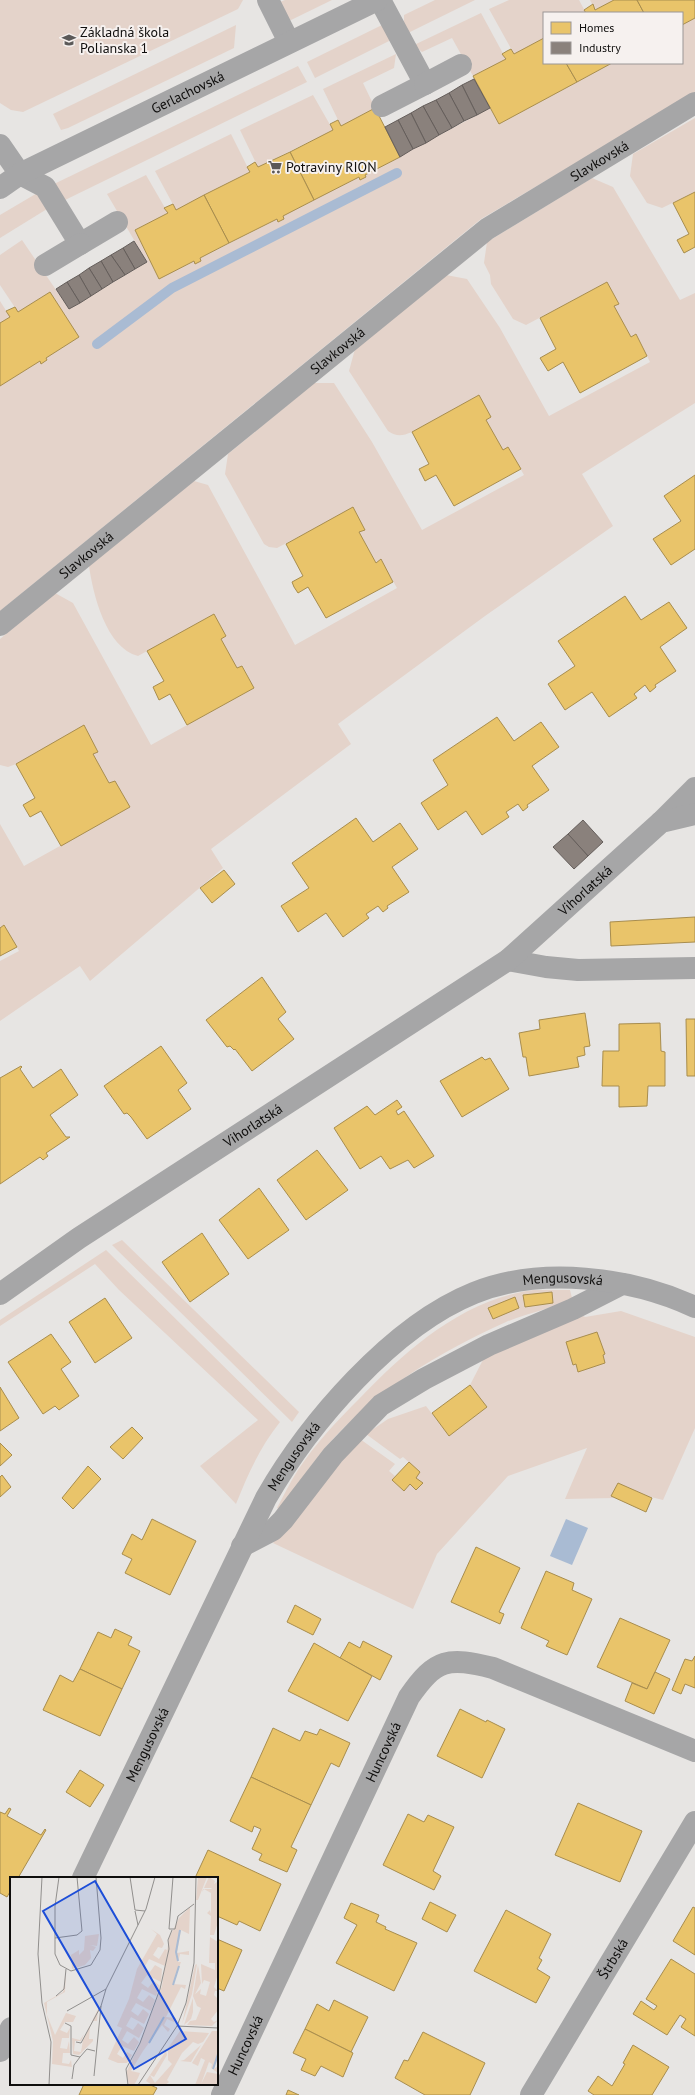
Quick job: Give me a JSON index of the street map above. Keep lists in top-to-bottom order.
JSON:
{
  "streets": {
    "street": [
      "Gerlachovská",
      "Slavkovská",
      "Vihorlatská",
      "Mengusovská",
      "Huncovská",
      "Štrbská"
    ]
  },
  "places": {
    "school or university": ["Základná škola Polianska 1"],
    "supermarket": ["Potraviny RION"]
  },
  "legend": ["Homes", "Industry"]
}
